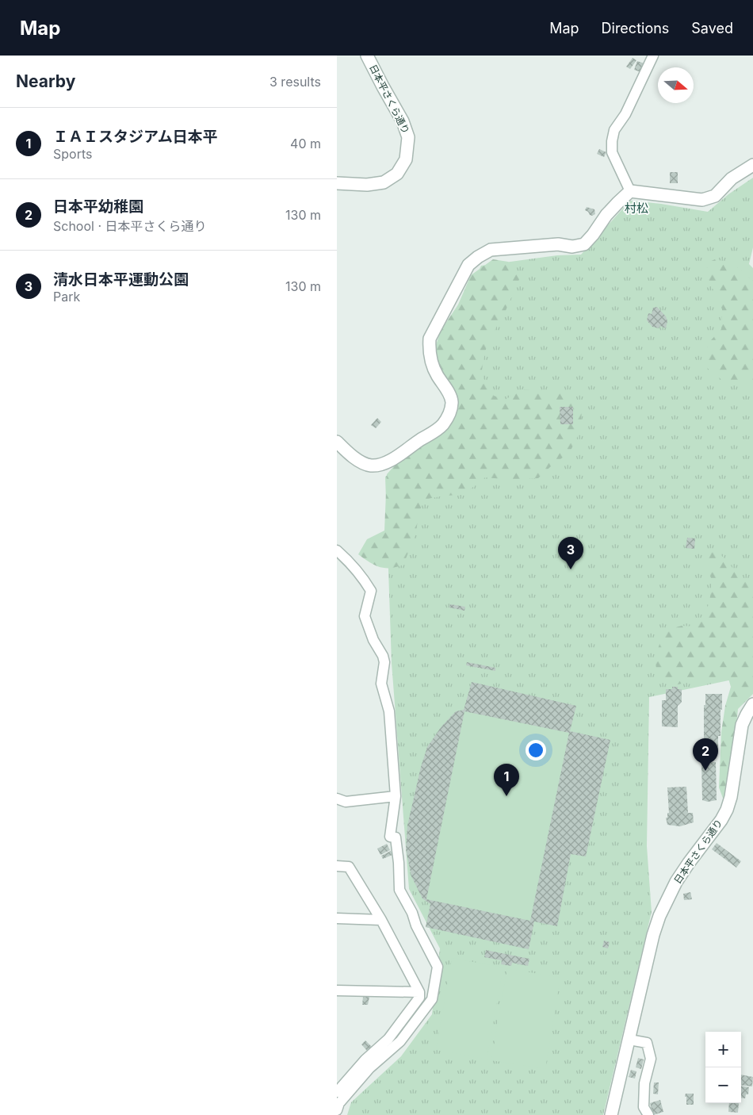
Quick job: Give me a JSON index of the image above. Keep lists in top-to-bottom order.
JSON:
{
  "streets": {
    "street": ["日本平さくら通り"]
  },
  "districts": ["村松"],
  "north": "right",
  "page": {
    "header": "Map",
    "nav": ["Map", "Directions", "Saved"],
    "heading": ["Nearby", "3 results"],
    "list": [
      {
        "mark": "1",
        "name": "ＩＡＩスタジアム日本平",
        "note": "Sports",
        "value": "40 m"
      },
      {
        "mark": "2",
        "name": "日本平幼稚園",
        "note": "School · 日本平さくら通り",
        "value": "130 m"
      },
      {
        "mark": "3",
        "name": "清水日本平運動公園",
        "note": "Park",
        "value": "130 m"
      }
    ],
    "pins": ["3", "2", "1"],
    "map_buttons": ["+", "−"]
  }
}
